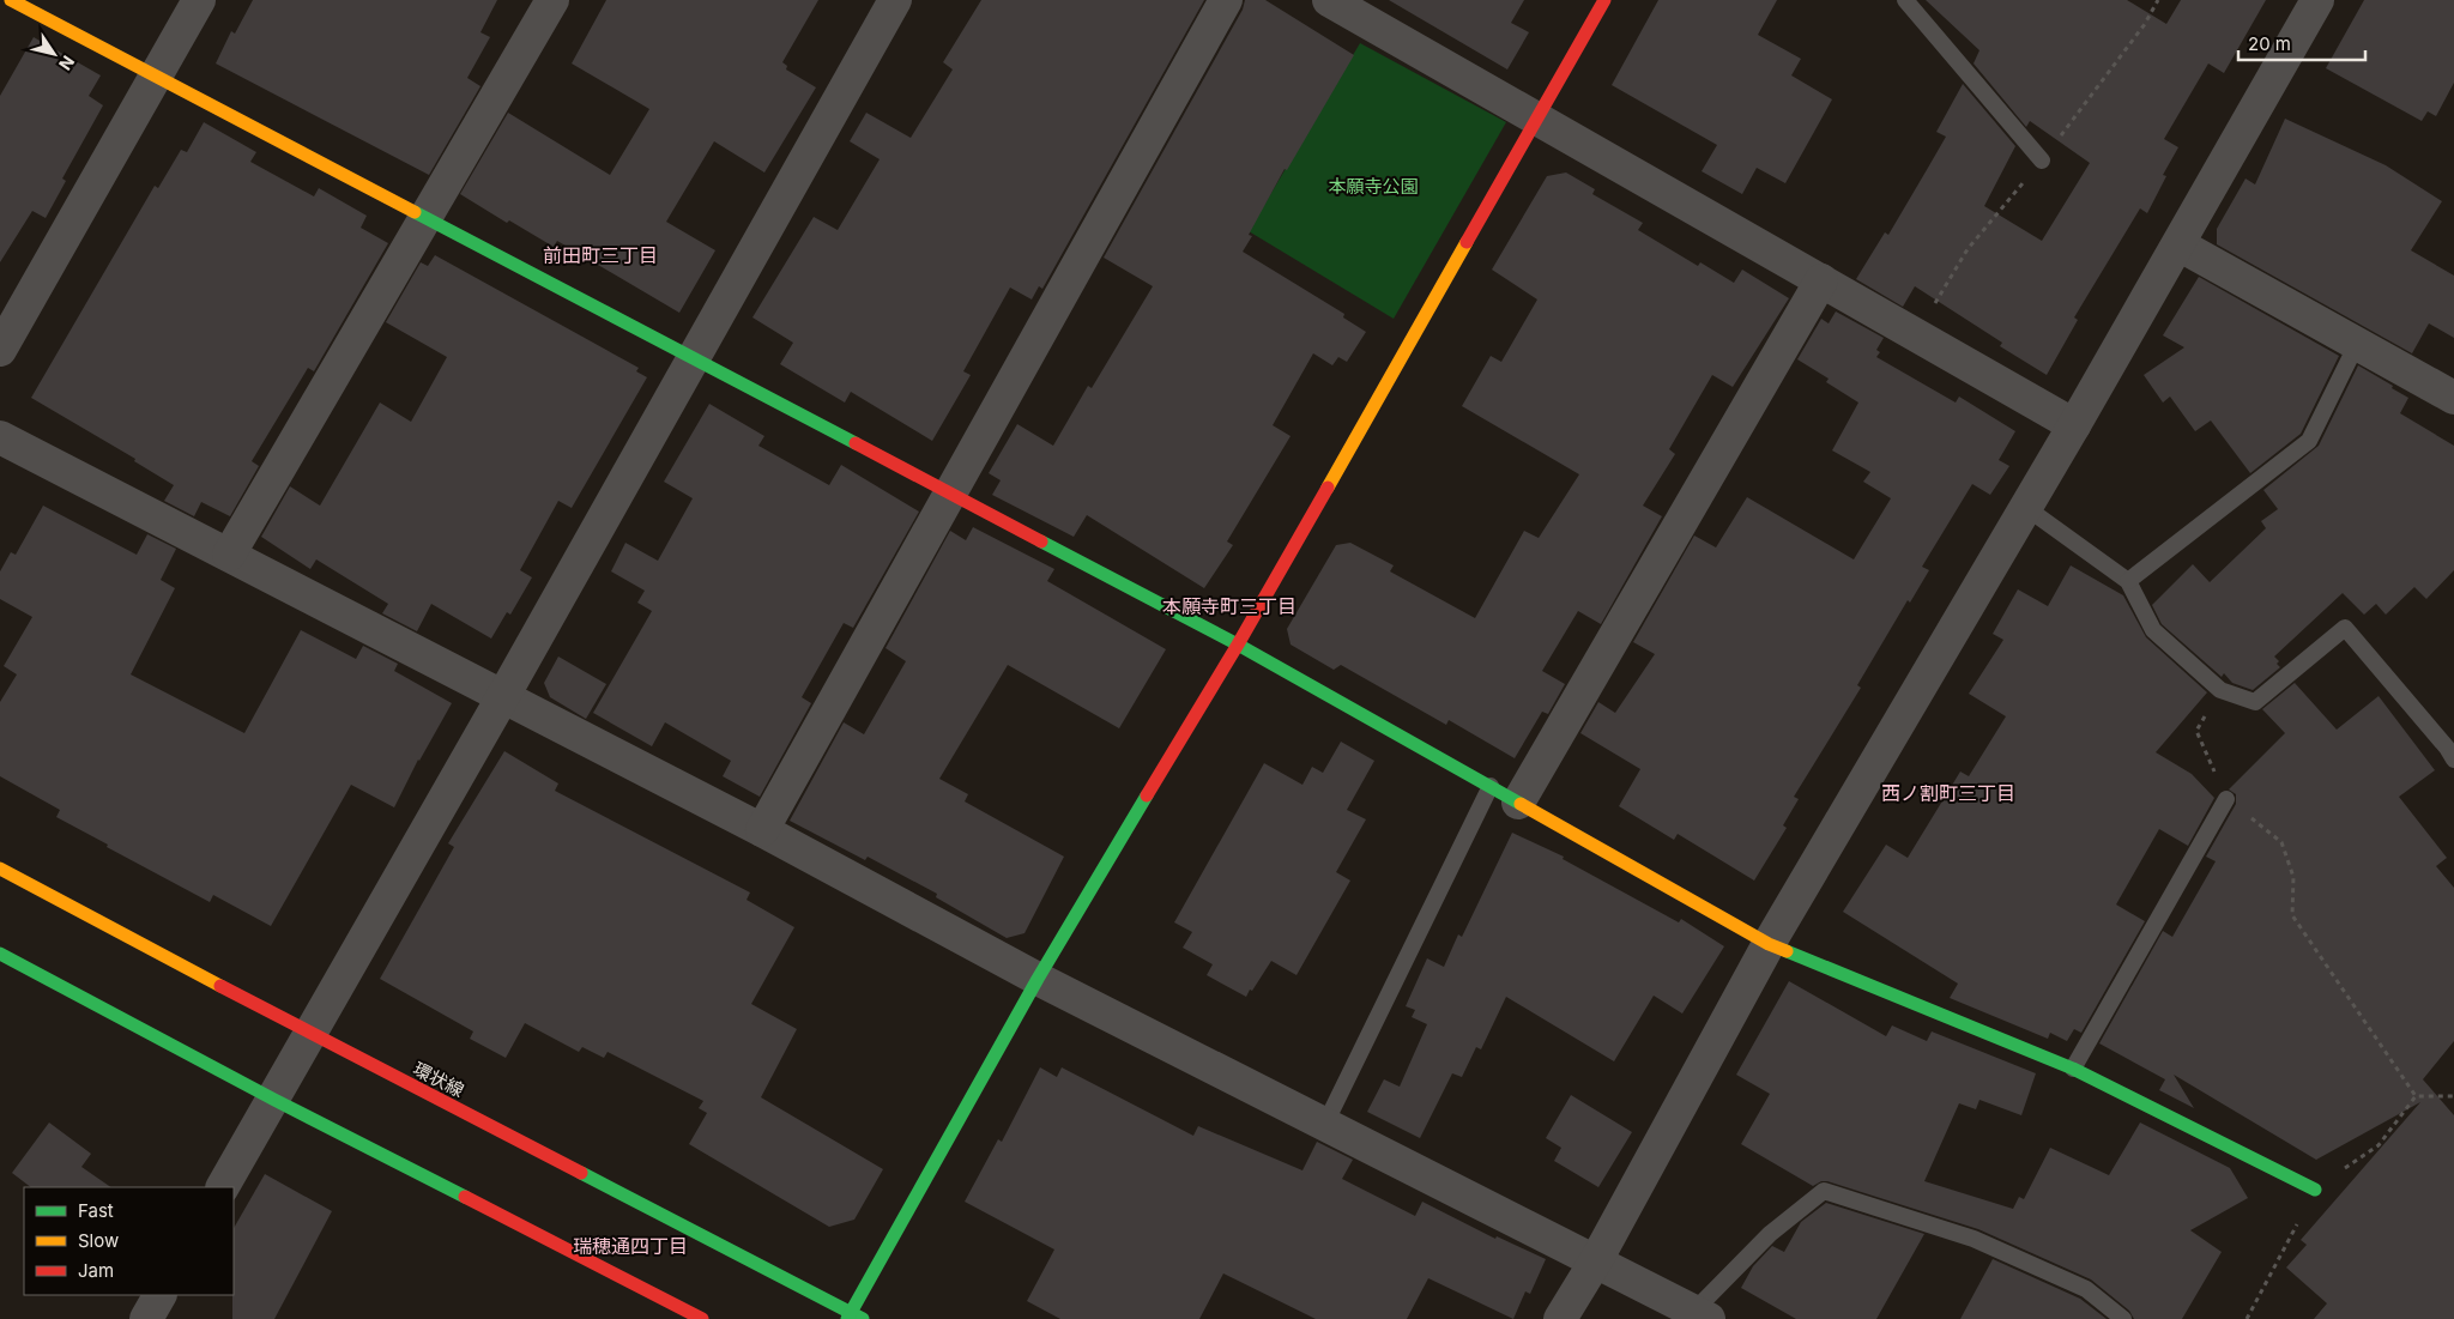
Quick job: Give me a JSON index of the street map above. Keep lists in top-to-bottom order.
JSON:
{
  "streets": {
    "street": ["環状線"]
  },
  "districts": [
    "前田町三丁目",
    "本願寺町三丁目",
    "西ノ割町三丁目",
    "瑞穂通四丁目"
  ],
  "parks": ["本願寺公園"],
  "legend": ["Fast", "Slow", "Jam"],
  "scale_bar": "20 m",
  "north": "bottom right"
}
